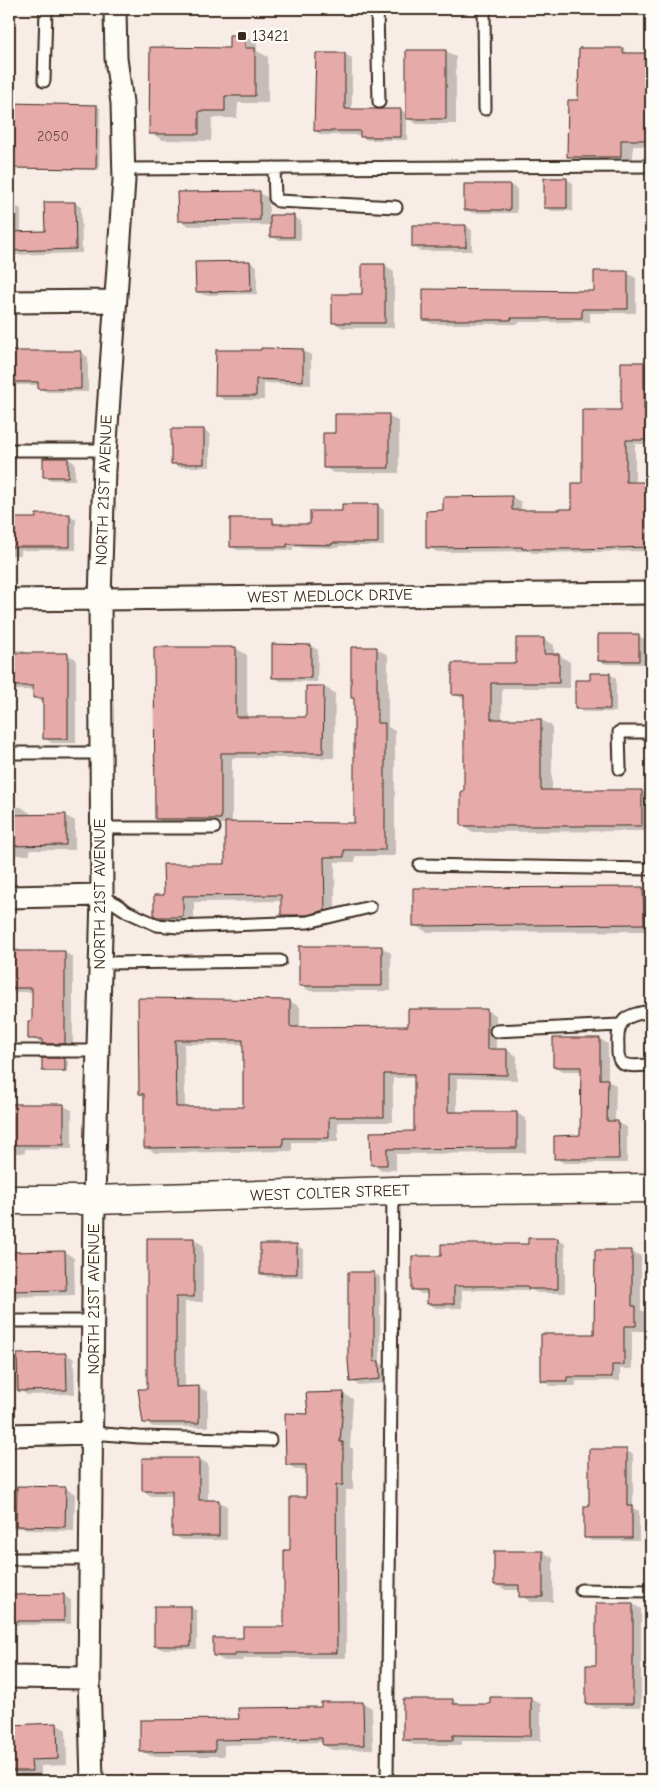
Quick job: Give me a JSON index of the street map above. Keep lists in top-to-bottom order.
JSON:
{
  "streets": {
    "street": ["NORTH 21ST AVENUE", "WEST MEDLOCK DRIVE", "WEST COLTER STREET"]
  },
  "crossings": [
    ["NORTH 21ST AVENUE", "WEST MEDLOCK DRIVE"],
    ["NORTH 21ST AVENUE", "WEST COLTER STREET"]
  ],
  "places": {
    "transit": ["13421"]
  },
  "house_numbers": ["2050"]
}
